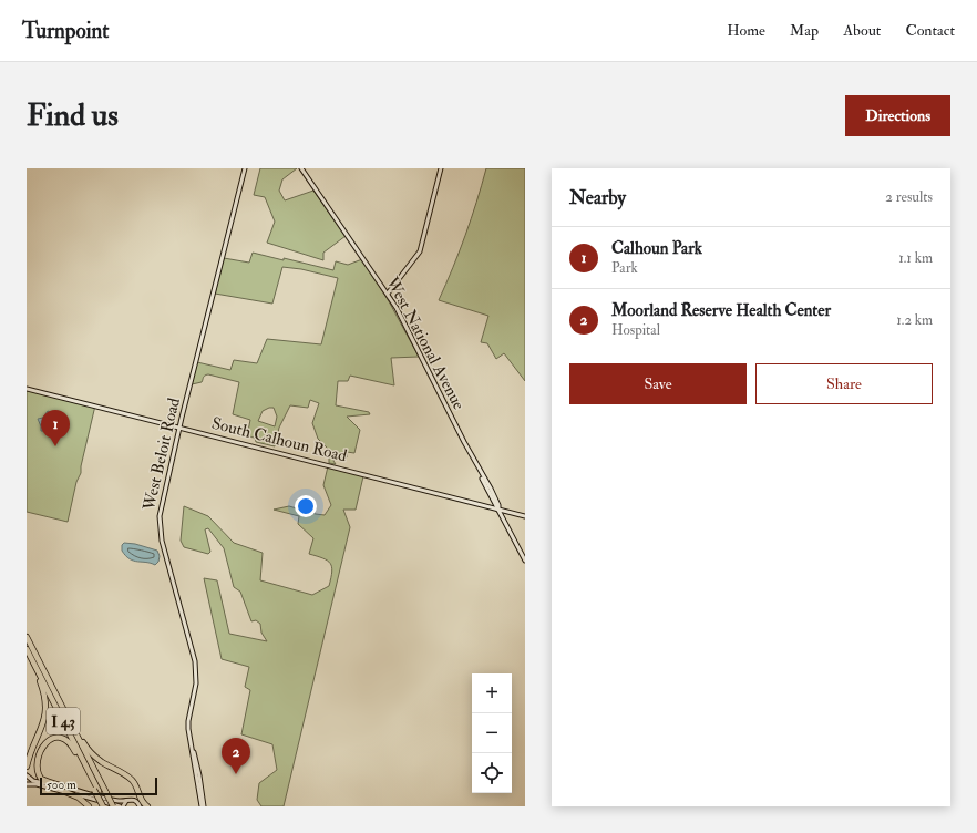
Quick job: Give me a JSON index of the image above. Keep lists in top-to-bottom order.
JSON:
{
  "streets": {
    "highway": ["I 43"],
    "main road": ["West National Avenue", "South Calhoun Road", "West Beloit Road"]
  },
  "crossings": [
    ["West National Avenue", "South Calhoun Road"],
    ["South Calhoun Road", "West Beloit Road"]
  ],
  "scale_bar": "500 m",
  "page": {
    "header": "Turnpoint",
    "nav": [
      "Home",
      "Map",
      "About",
      "Contact"
    ],
    "buttons": [
      "Directions",
      ["Save", "Share"]
    ],
    "title": "Find us",
    "heading": ["Nearby", "2 results"],
    "list": [
      {
        "mark": "1",
        "name": "Calhoun Park",
        "note": "Park",
        "value": "1.1 km"
      },
      {
        "mark": "2",
        "name": "Moorland Reserve Health Center",
        "note": "Hospital",
        "value": "1.2 km"
      }
    ],
    "pins": ["1", "2"],
    "map_buttons": ["+", "−"],
    "scale": "500 m"
  }
}
